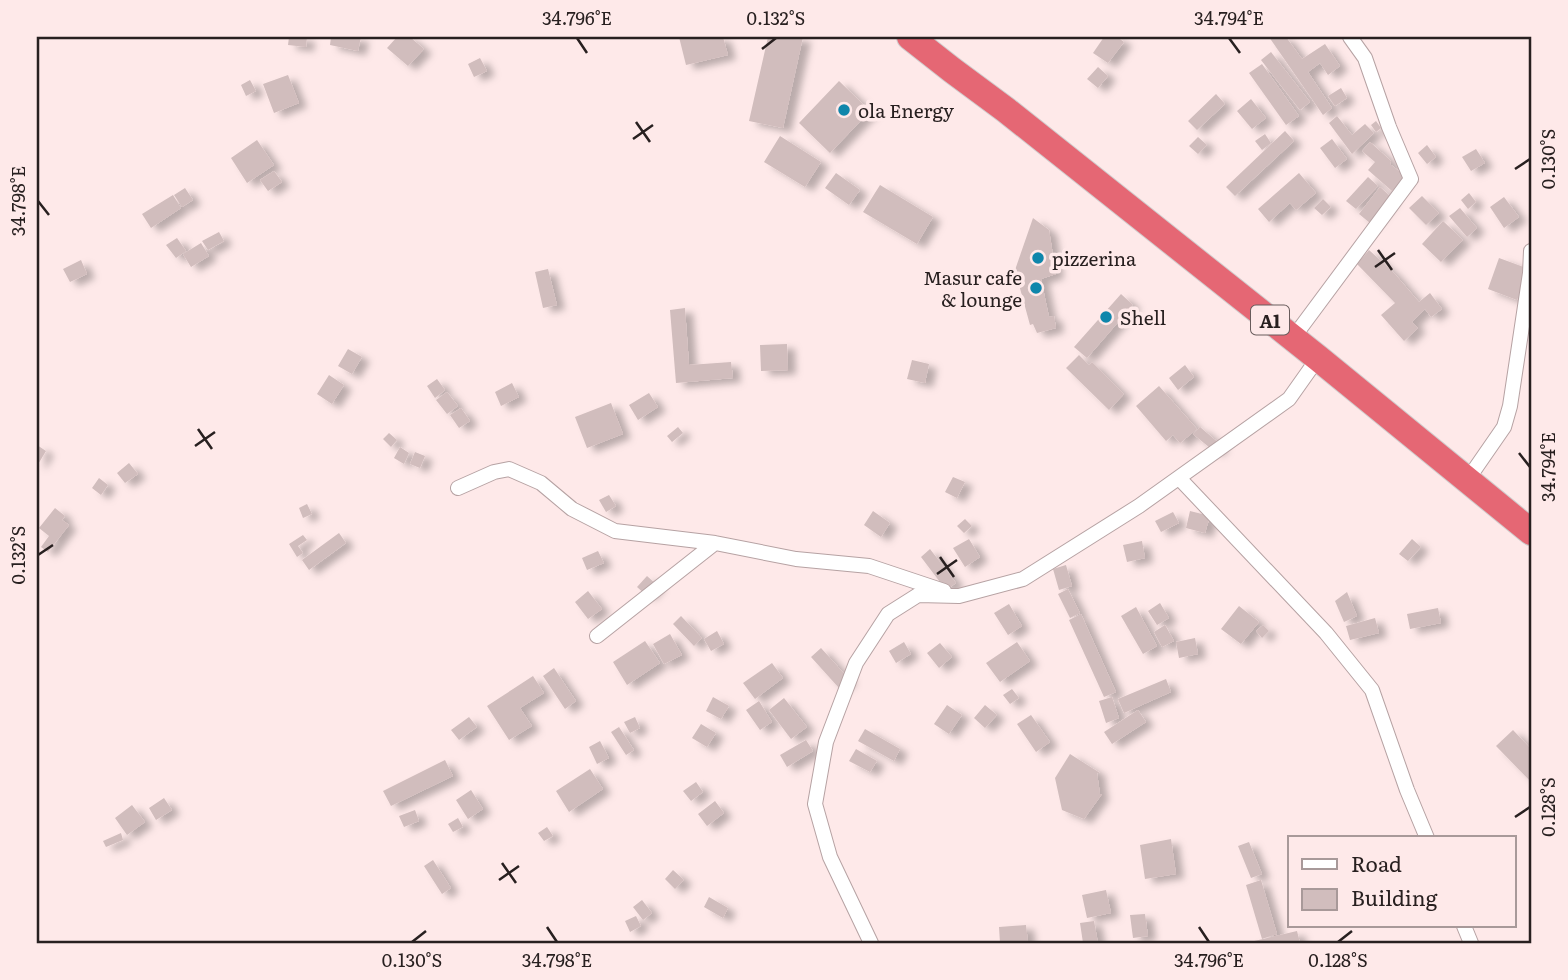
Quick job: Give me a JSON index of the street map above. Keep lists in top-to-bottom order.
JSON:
{
  "streets": {
    "highway": ["A1"]
  },
  "places": [
    "ola Energy",
    "pizzerina",
    "Masur cafe & lounge",
    "Shell"
  ],
  "legend": ["Road", "Building"],
  "coordinates": [
    "34.796°E",
    "0.132°S",
    "34.794°E",
    "0.130°S",
    "34.798°E",
    "0.128°S"
  ]
}
